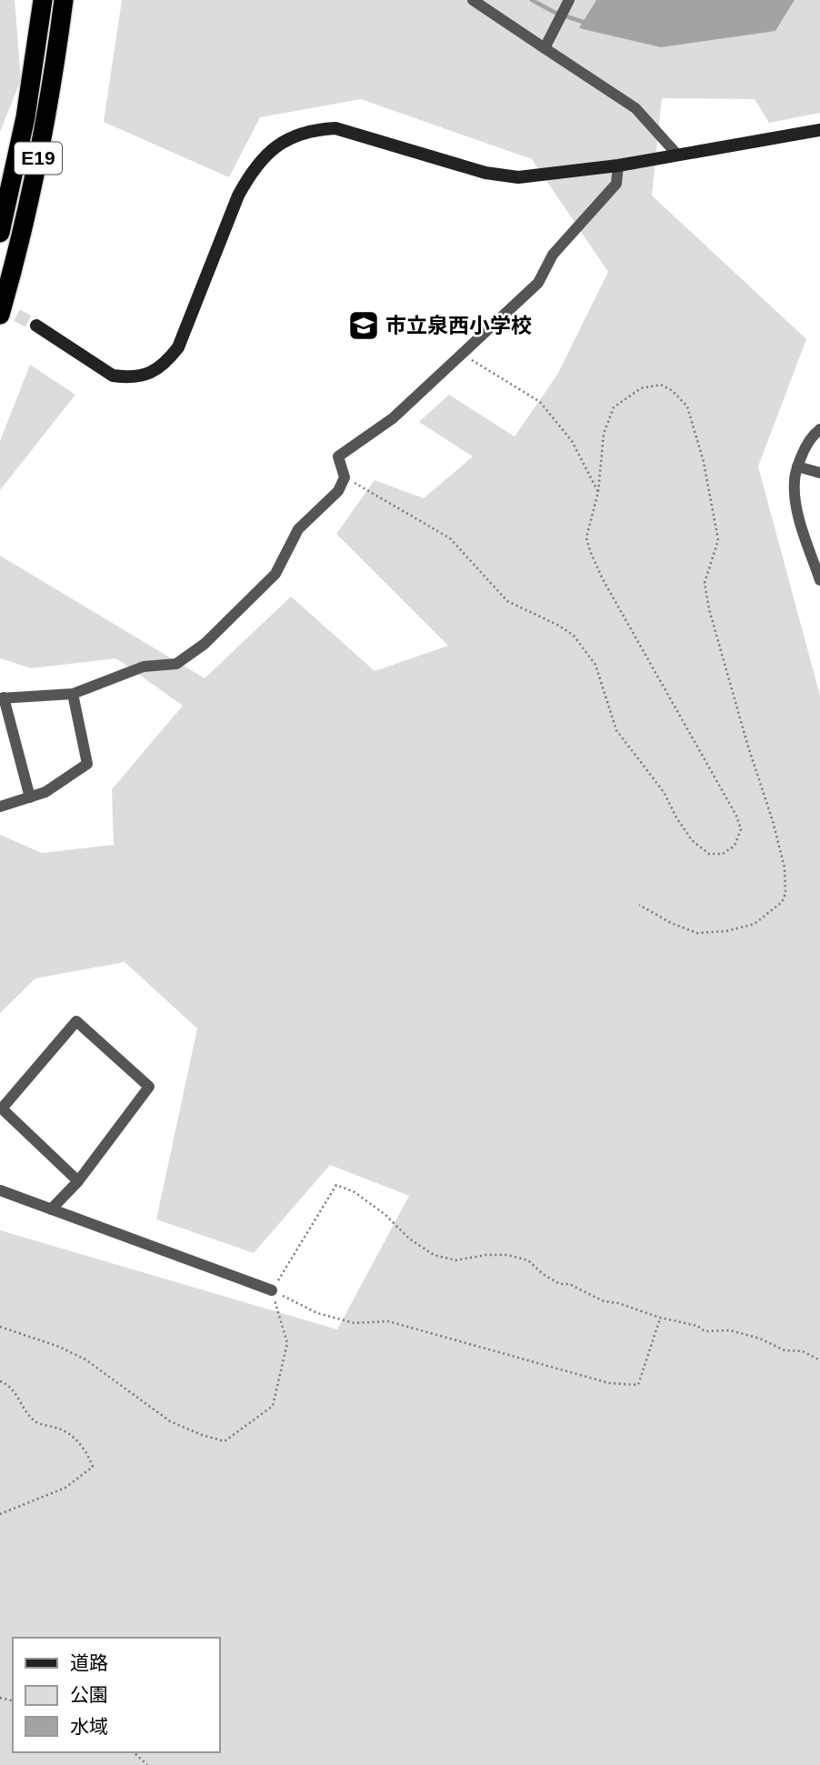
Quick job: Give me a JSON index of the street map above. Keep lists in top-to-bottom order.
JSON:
{
  "streets": {
    "highway": ["E19"]
  },
  "places": {
    "school or university": ["市立泉西小学校"]
  },
  "legend": ["道路", "公園", "水域"]
}
